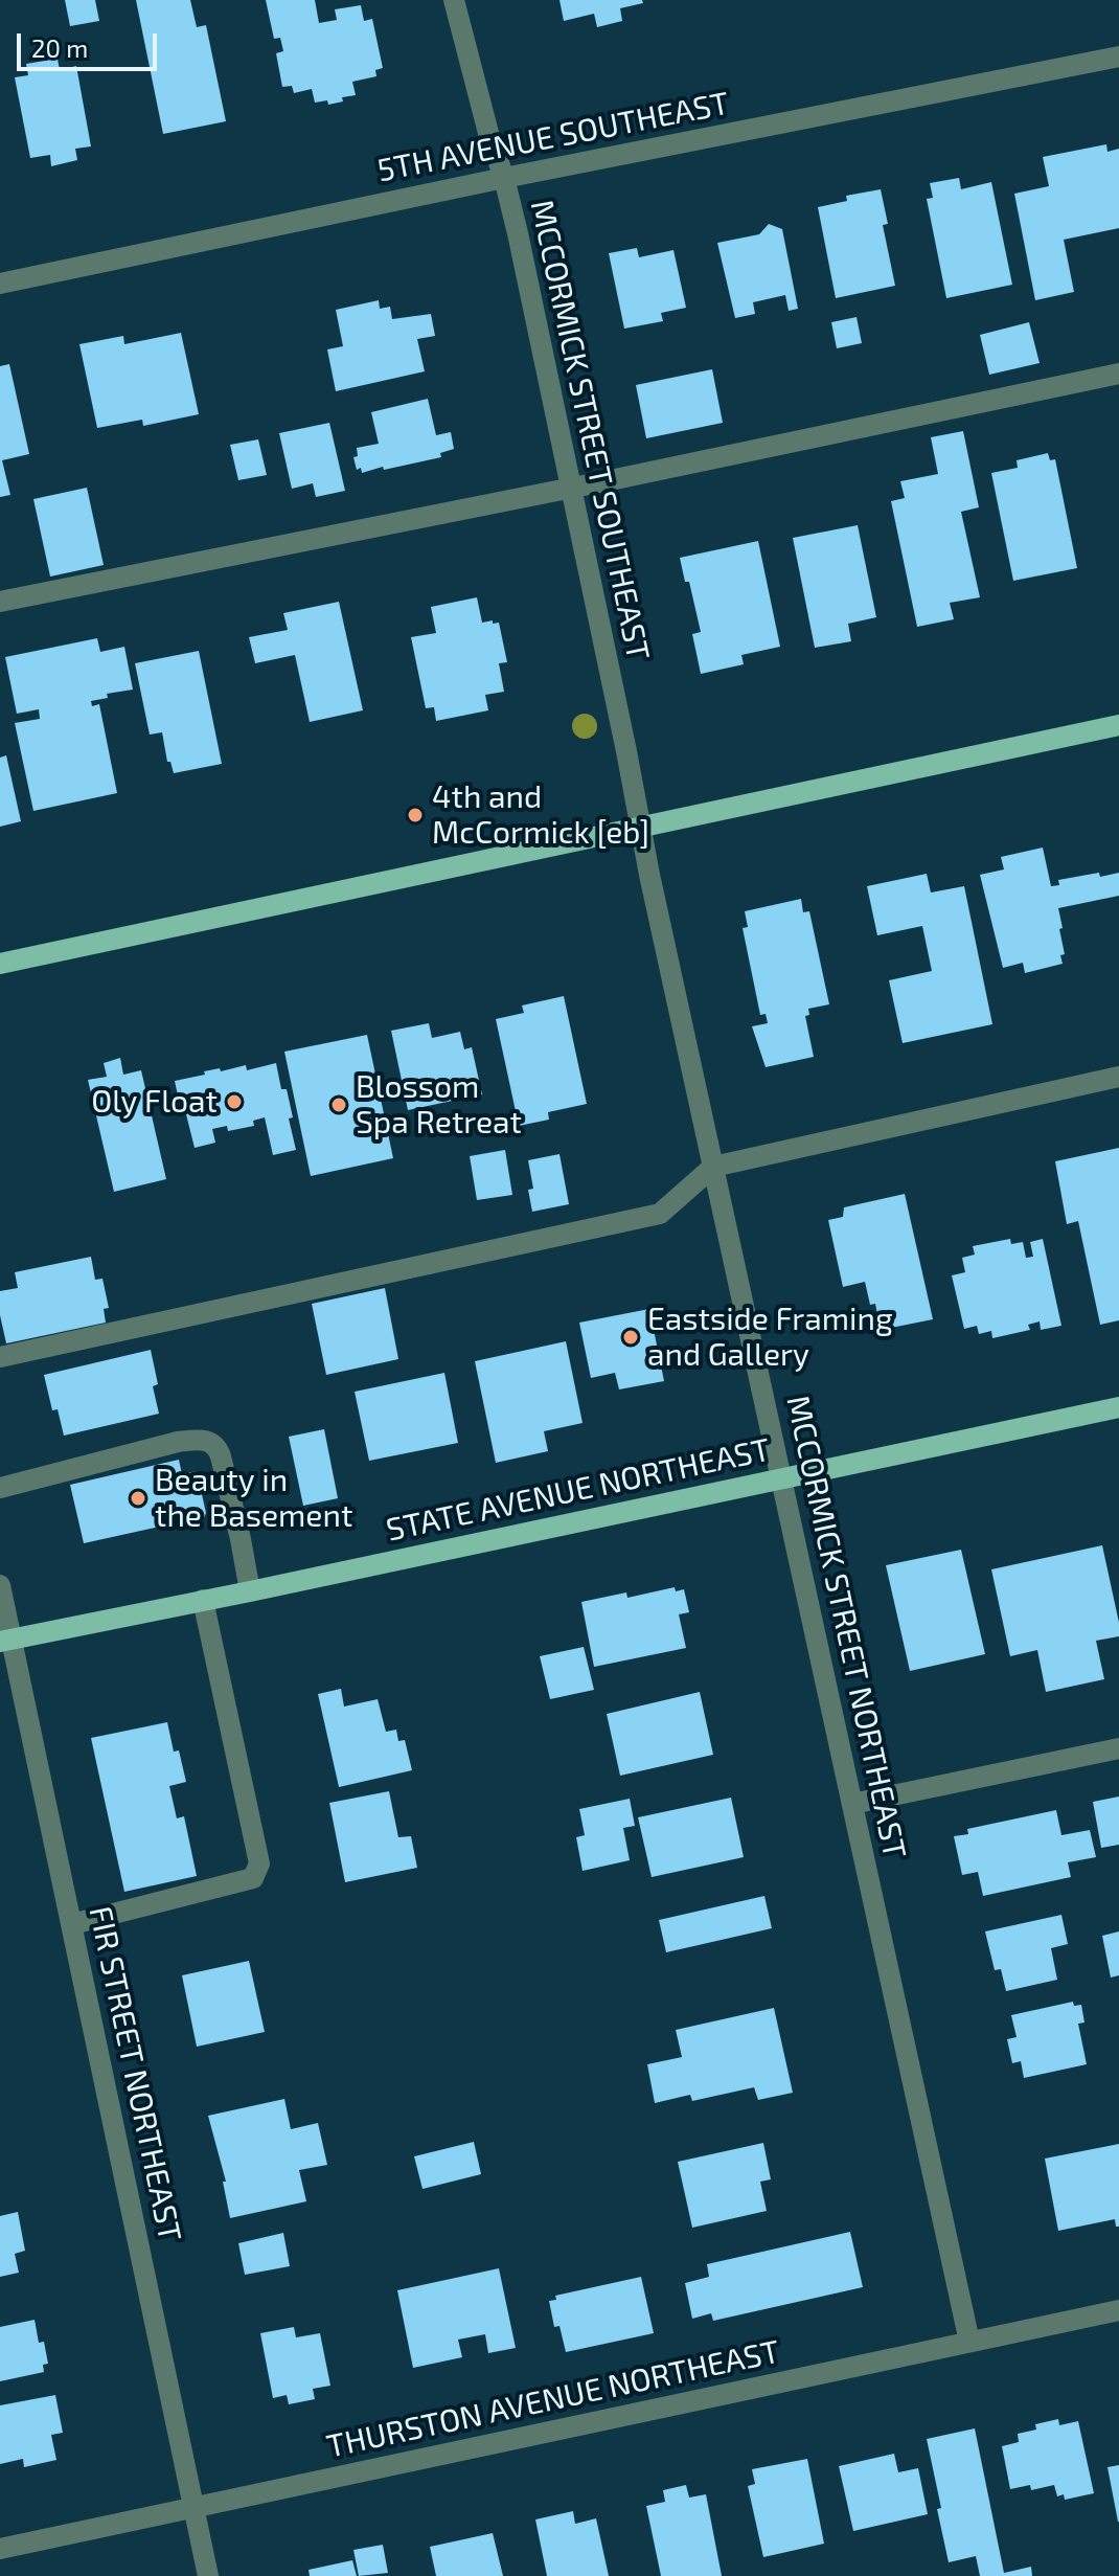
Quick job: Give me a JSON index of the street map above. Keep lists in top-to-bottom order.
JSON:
{
  "streets": {
    "main road": ["STATE AVENUE NORTHEAST"],
    "street": [
      "5TH AVENUE SOUTHEAST",
      "MCCORMICK STREET SOUTHEAST",
      "MCCORMICK STREET NORTHEAST",
      "FIR STREET NORTHEAST",
      "THURSTON AVENUE NORTHEAST"
    ]
  },
  "crossings": [
    ["5TH AVENUE SOUTHEAST", "MCCORMICK STREET SOUTHEAST"],
    ["MCCORMICK STREET SOUTHEAST", "MCCORMICK STREET NORTHEAST"],
    ["STATE AVENUE NORTHEAST", "MCCORMICK STREET NORTHEAST"],
    ["STATE AVENUE NORTHEAST", "FIR STREET NORTHEAST"],
    ["MCCORMICK STREET NORTHEAST", "THURSTON AVENUE NORTHEAST"],
    ["FIR STREET NORTHEAST", "THURSTON AVENUE NORTHEAST"]
  ],
  "places": [
    "4th and McCormick [eb]",
    "Oly Float",
    "Blossom Spa Retreat",
    "Eastside Framing and Gallery",
    "Beauty in the Basement"
  ],
  "scale_bar": "20 m"
}
